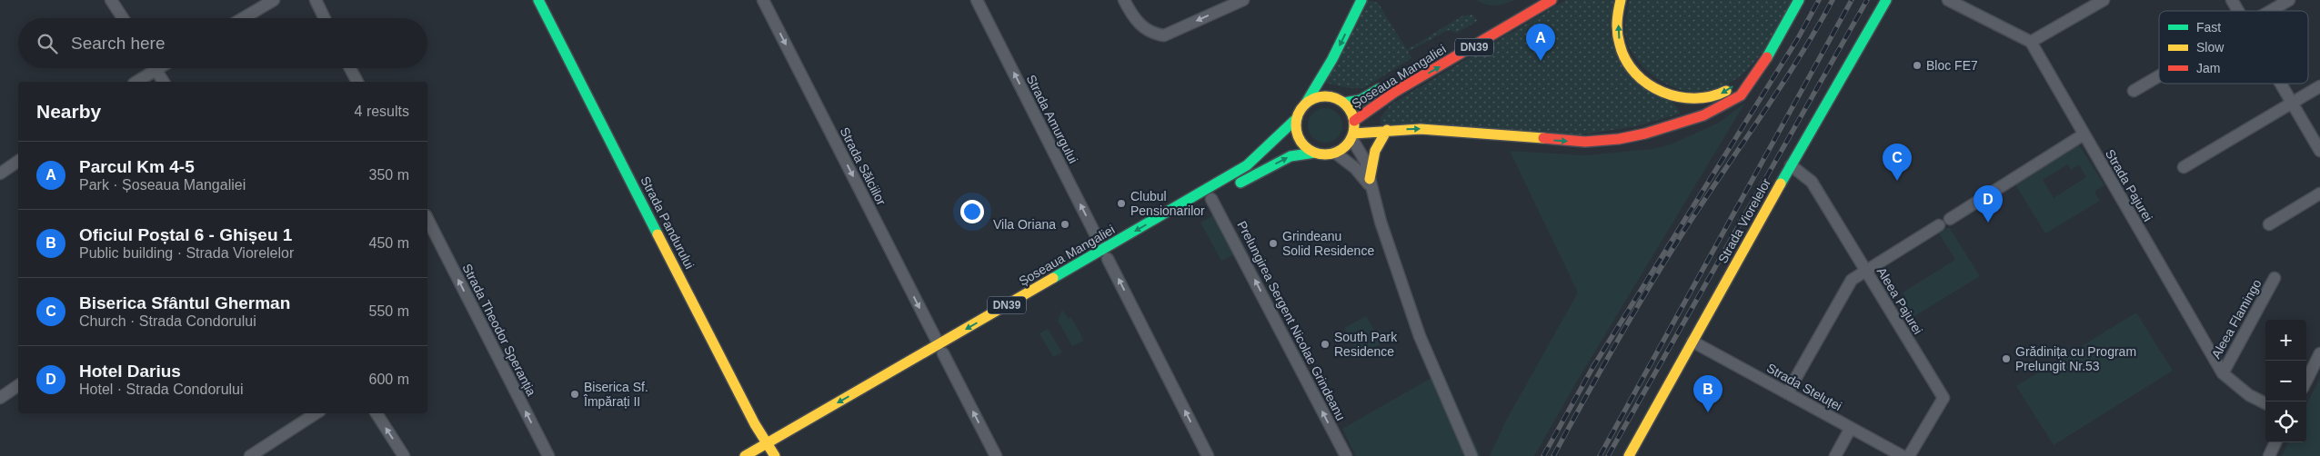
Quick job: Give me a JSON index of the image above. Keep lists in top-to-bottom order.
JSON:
{
  "streets": {
    "main road": [
      "DN39",
      "Șoseaua Mangaliei",
      "Strada Viorelelor",
      "Strada Pandurului"
    ],
    "street": [
      "Strada Amurgului",
      "Strada Sălciilor",
      "Strada Pajurei",
      "Aleea Pajurei",
      "Aleea Flamingo",
      "Prelungirea Sergent Nicolae Grindeanu",
      "Strada Theodor Speranția",
      "Strada Steluței"
    ]
  },
  "crossings": [
    ["DN39", "Șoseaua Mangaliei"],
    ["Șoseaua Mangaliei", "Strada Amurgului"],
    ["Șoseaua Mangaliei", "Strada Sălciilor"],
    ["Șoseaua Mangaliei", "Strada Pandurului"],
    ["Șoseaua Mangaliei", "Prelungirea Sergent Nicolae Grindeanu"],
    ["Strada Pajurei", "Aleea Flamingo"],
    ["Strada Viorelelor", "Aleea Pajurei"],
    ["Strada Viorelelor", "Strada Steluței"]
  ],
  "one_way": ["Strada Amurgului", "Prelungirea Sergent Nicolae Grindeanu", "Strada Theodor Speranția"],
  "places": [
    "Bloc FE7",
    "Clubul Pensionarilor",
    "Vila Oriana",
    "Grindeanu Solid Residence",
    "South Park Residence",
    "Grădinița cu Program Prelungit Nr.53",
    "Biserica Sf. Împărați II"
  ],
  "legend": ["Fast", "Slow", "Jam"],
  "page": {
    "search": "Search here",
    "pins": [
      "A",
      "C",
      "D",
      "B"
    ],
    "heading": ["Nearby", "4 results"],
    "list": [
      {
        "mark": "A",
        "name": "Parcul Km 4-5",
        "note": "Park · Șoseaua Mangaliei",
        "value": "350 m"
      },
      {
        "mark": "B",
        "name": "Oficiul Poștal 6 - Ghișeu 1",
        "note": "Public building · Strada Viorelelor",
        "value": "450 m"
      },
      {
        "mark": "C",
        "name": "Biserica Sfântul Gherman",
        "note": "Church · Strada Condorului",
        "value": "550 m"
      },
      {
        "mark": "D",
        "name": "Hotel Darius",
        "note": "Hotel · Strada Condorului",
        "value": "600 m"
      }
    ],
    "map_buttons": ["+", "−"]
  }
}
